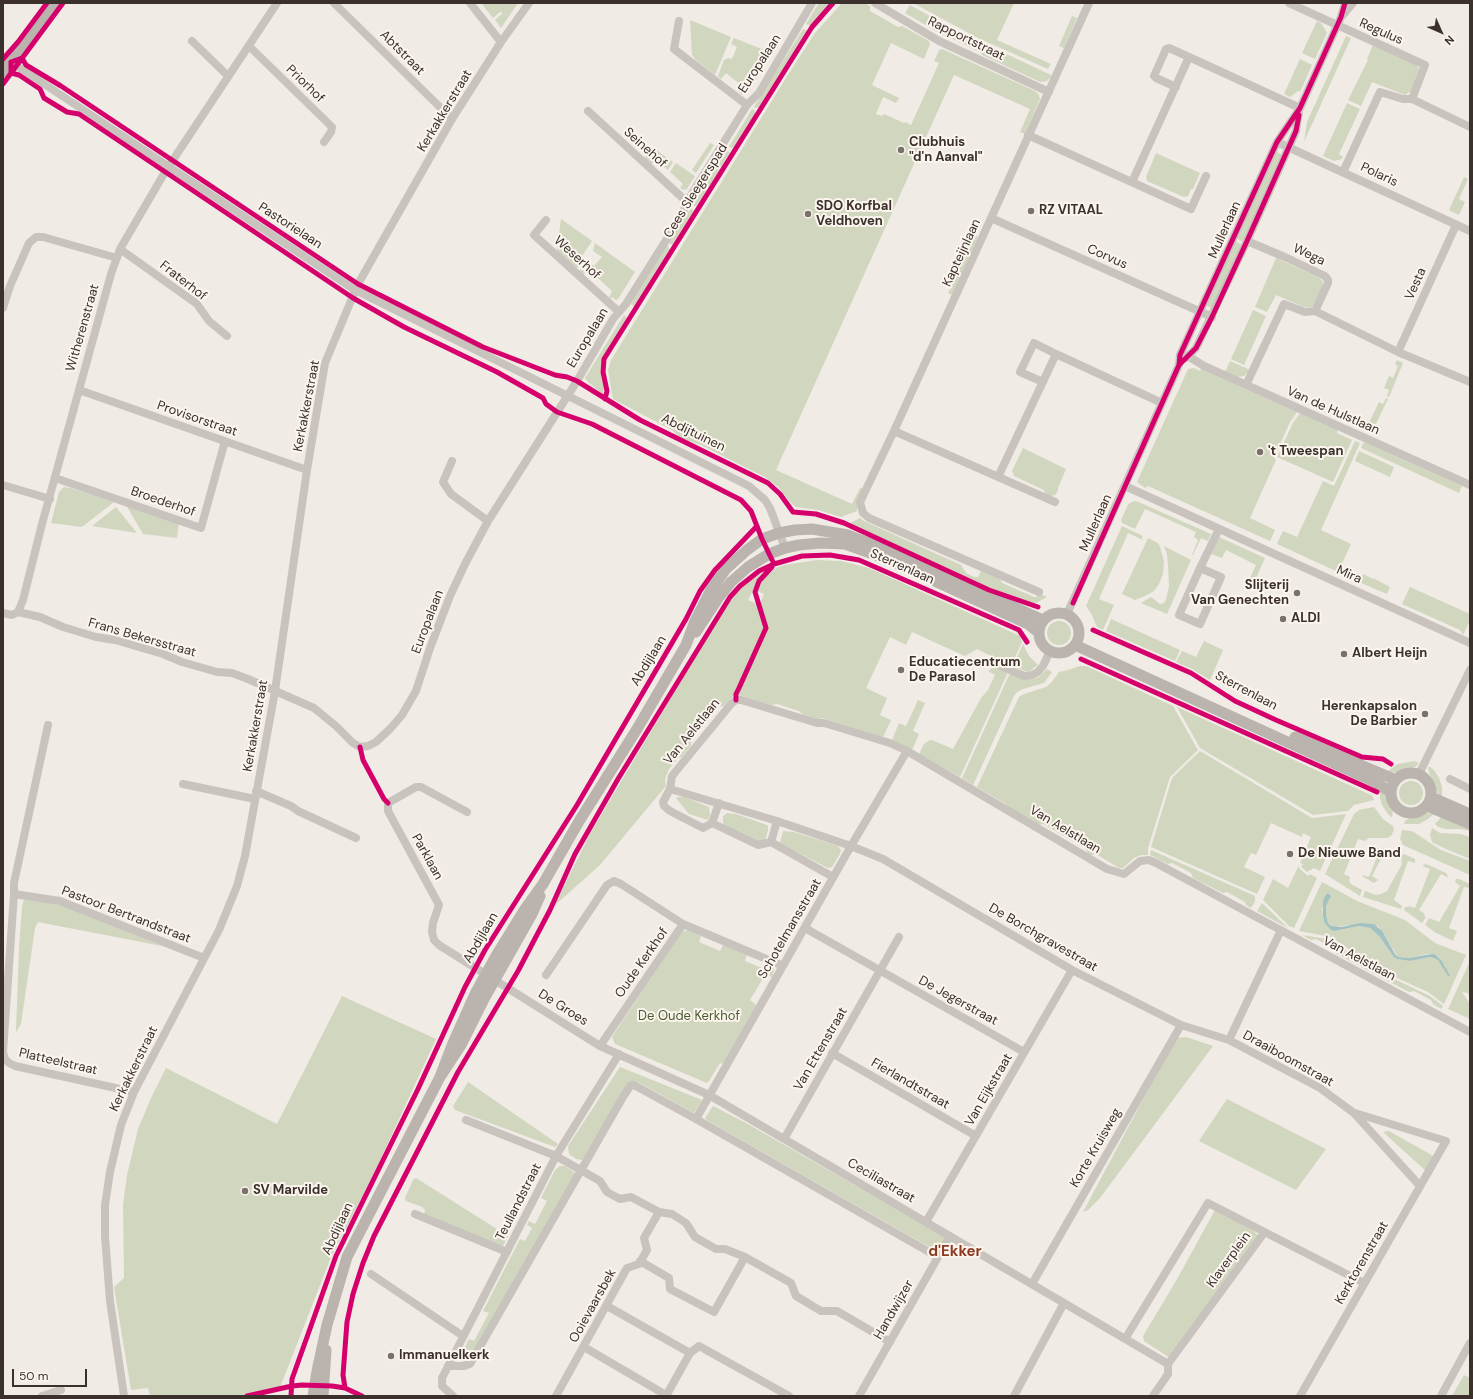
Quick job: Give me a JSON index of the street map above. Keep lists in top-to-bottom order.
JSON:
{
  "streets": {
    "street": [
      "Regulus",
      "Rapportstraat",
      "Abtstraat",
      "Europalaan",
      "Priorhof",
      "Kerkakkerstraat",
      "Seinehof",
      "Polaris",
      "Pastorielaan",
      "Mullerlaan",
      "Kapteijnlaan",
      "Wega",
      "Corvus",
      "Weserhof",
      "Fraterhof",
      "Vesta",
      "Witherenstraat",
      "Van de Hulstlaan",
      "Provisorstraat",
      "Abdijtuinen",
      "Broederhof",
      "Sterrenlaan",
      "Mira",
      "Frans Bekersstraat",
      "Abdijlaan",
      "Van Aelstlaan",
      "Parklaan",
      "Pastoor Bertrandstraat",
      "Schotelmansstraat",
      "De Borchgravestraat",
      "Oude Kerkhof",
      "De Jegerstraat",
      "De Groes",
      "Van Ettenstraat",
      "Draaiboomstraat",
      "Platteelstraat",
      "Fierlandtstraat",
      "Van Eijkstraat",
      "Korte Kruisweg",
      "Ceciliastraat",
      "Teullandstraat",
      "Klaverplein",
      "Kerktorenstraat",
      "Ooievaarsbek",
      "Handwijzer"
    ],
    "cycle path": ["Cees Sleegerspad"]
  },
  "crossings": [
    ["Regulus", "Mullerlaan"],
    ["Rapportstraat", "Kapteijnlaan"],
    ["Abtstraat", "Kerkakkerstraat"],
    ["Europalaan", "Kerkakkerstraat"],
    ["Europalaan", "Seinehof"],
    ["Europalaan", "Pastorielaan"],
    ["Europalaan", "Weserhof"],
    ["Europalaan", "Abdijtuinen"],
    ["Europalaan", "Frans Bekersstraat"],
    ["Priorhof", "Witherenstraat"],
    ["Kerkakkerstraat", "Pastorielaan"],
    ["Kerkakkerstraat", "Provisorstraat"],
    ["Kerkakkerstraat", "Frans Bekersstraat"],
    ["Kerkakkerstraat", "Pastoor Bertrandstraat"],
    ["Kerkakkerstraat", "Platteelstraat"],
    ["Polaris", "Mullerlaan"],
    ["Polaris", "Vesta"],
    ["Pastorielaan", "Witherenstraat"],
    ["Pastorielaan", "Abdijtuinen"],
    ["Mullerlaan", "Wega"],
    ["Mullerlaan", "Corvus"],
    ["Mullerlaan", "Van de Hulstlaan"],
    ["Mullerlaan", "Sterrenlaan"],
    ["Mullerlaan", "Mira"],
    ["Kapteijnlaan", "Corvus"],
    ["Fraterhof", "Witherenstraat"],
    ["Witherenstraat", "Provisorstraat"],
    ["Witherenstraat", "Broederhof"],
    ["Witherenstraat", "Frans Bekersstraat"],
    ["Provisorstraat", "Broederhof"],
    ["Abdijtuinen", "Sterrenlaan"],
    ["Abdijtuinen", "Abdijlaan"],
    ["Sterrenlaan", "Abdijlaan"],
    ["Abdijlaan", "Parklaan"],
    ["Abdijlaan", "De Groes"],
    ["Van Aelstlaan", "Schotelmansstraat"],
    ["Van Aelstlaan", "De Borchgravestraat"],
    ["Parklaan", "De Groes"],
    ["Pastoor Bertrandstraat", "Platteelstraat"],
    ["Schotelmansstraat", "De Borchgravestraat"],
    ["Schotelmansstraat", "Oude Kerkhof"],
    ["Schotelmansstraat", "De Jegerstraat"],
    ["Schotelmansstraat", "Ceciliastraat"],
    ["De Borchgravestraat", "Draaiboomstraat"],
    ["De Borchgravestraat", "Van Eijkstraat"],
    ["De Borchgravestraat", "Korte Kruisweg"],
    ["Oude Kerkhof", "De Groes"],
    ["De Jegerstraat", "Van Ettenstraat"],
    ["De Jegerstraat", "Van Eijkstraat"],
    ["De Groes", "Ceciliastraat"],
    ["De Groes", "Teullandstraat"],
    ["Van Ettenstraat", "Fierlandtstraat"],
    ["Van Ettenstraat", "Ceciliastraat"],
    ["Draaiboomstraat", "Kerktorenstraat"],
    ["Fierlandtstraat", "Van Eijkstraat"],
    ["Van Eijkstraat", "Ceciliastraat"],
    ["Korte Kruisweg", "Ceciliastraat"],
    ["Ceciliastraat", "Teullandstraat"],
    ["Ceciliastraat", "Klaverplein"],
    ["Ceciliastraat", "Handwijzer"]
  ],
  "districts": ["d'Ekker"],
  "parks": ["De Oude Kerkhof"],
  "places": [
    "Clubhuis \"d'n Aanval\"",
    "RZ VITAAL",
    "SDO Korfbal Veldhoven",
    "'t Tweespan",
    "Slijterij Van Genechten",
    "ALDI",
    "Albert Heijn",
    "Educatiecentrum De Parasol",
    "Herenkapsalon De Barbier",
    "De Nieuwe Band",
    "SV Marvilde",
    "Immanuelkerk"
  ],
  "scale_bar": "50 m",
  "north": "bottom right"
}
